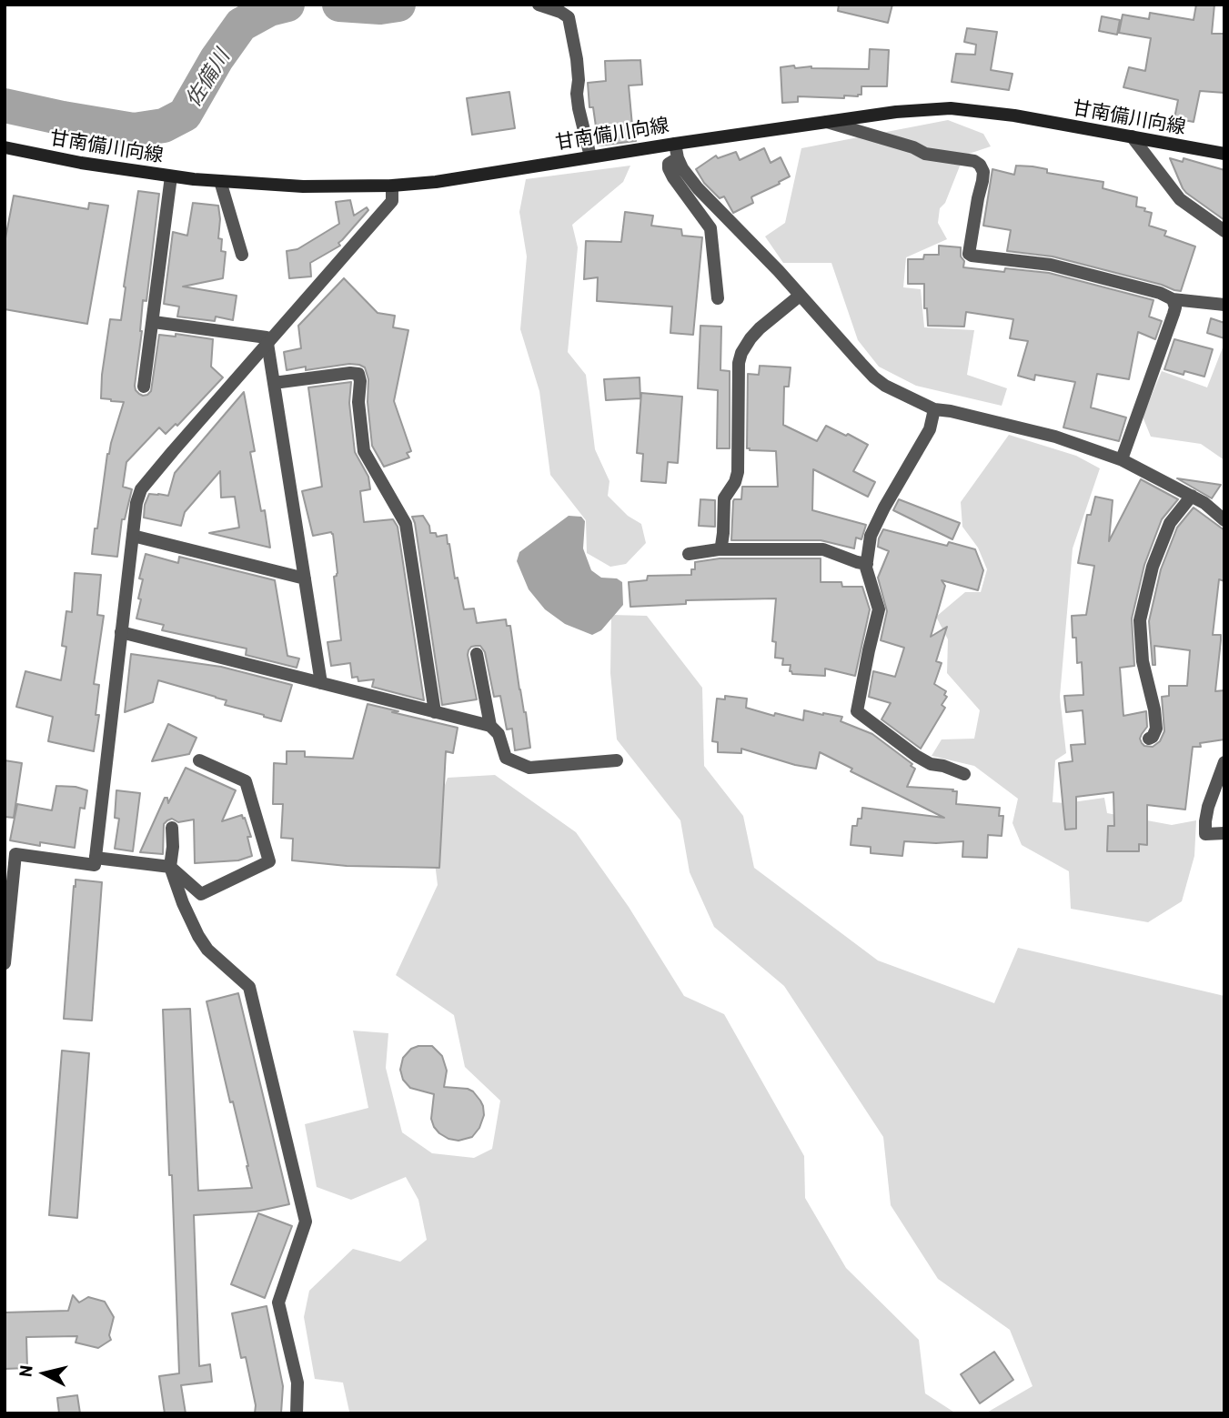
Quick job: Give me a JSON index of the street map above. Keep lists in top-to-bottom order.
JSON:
{
  "streets": {
    "main road": ["甘南備川向線"]
  },
  "water": ["佐備川"],
  "north": "left"
}
